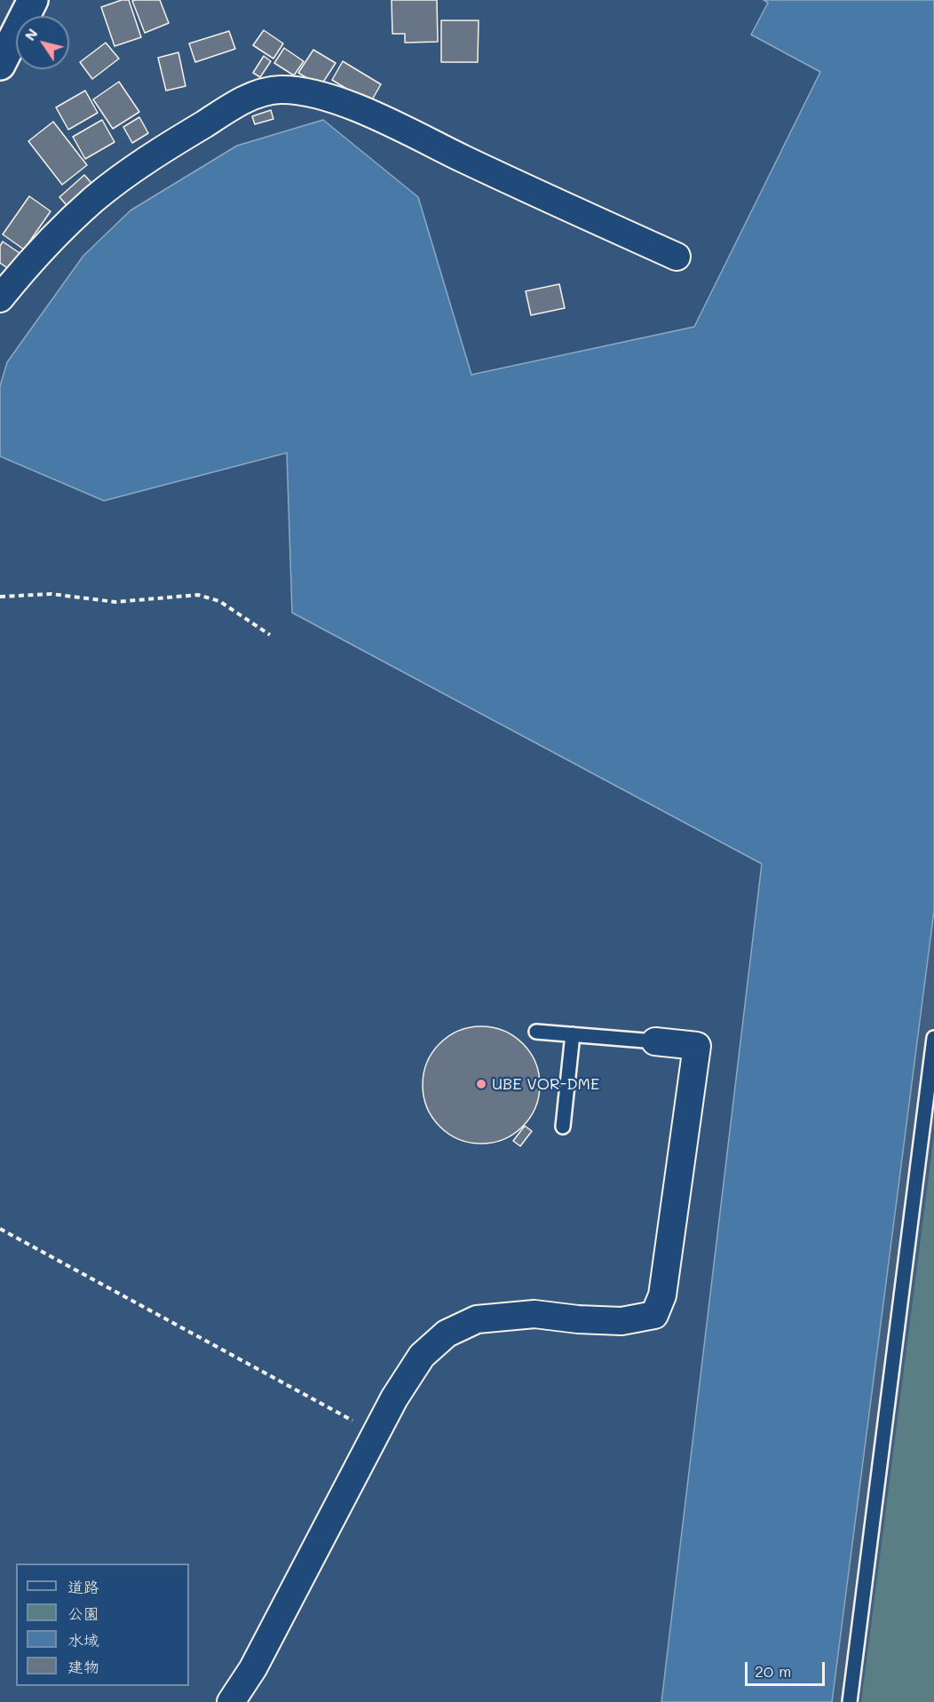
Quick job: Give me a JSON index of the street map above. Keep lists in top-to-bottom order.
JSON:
{
  "places": ["UBE VOR-DME"],
  "legend": [
    "道路",
    "公園",
    "水域",
    "建物"
  ],
  "scale_bar": "20 m",
  "north": "top left"
}
